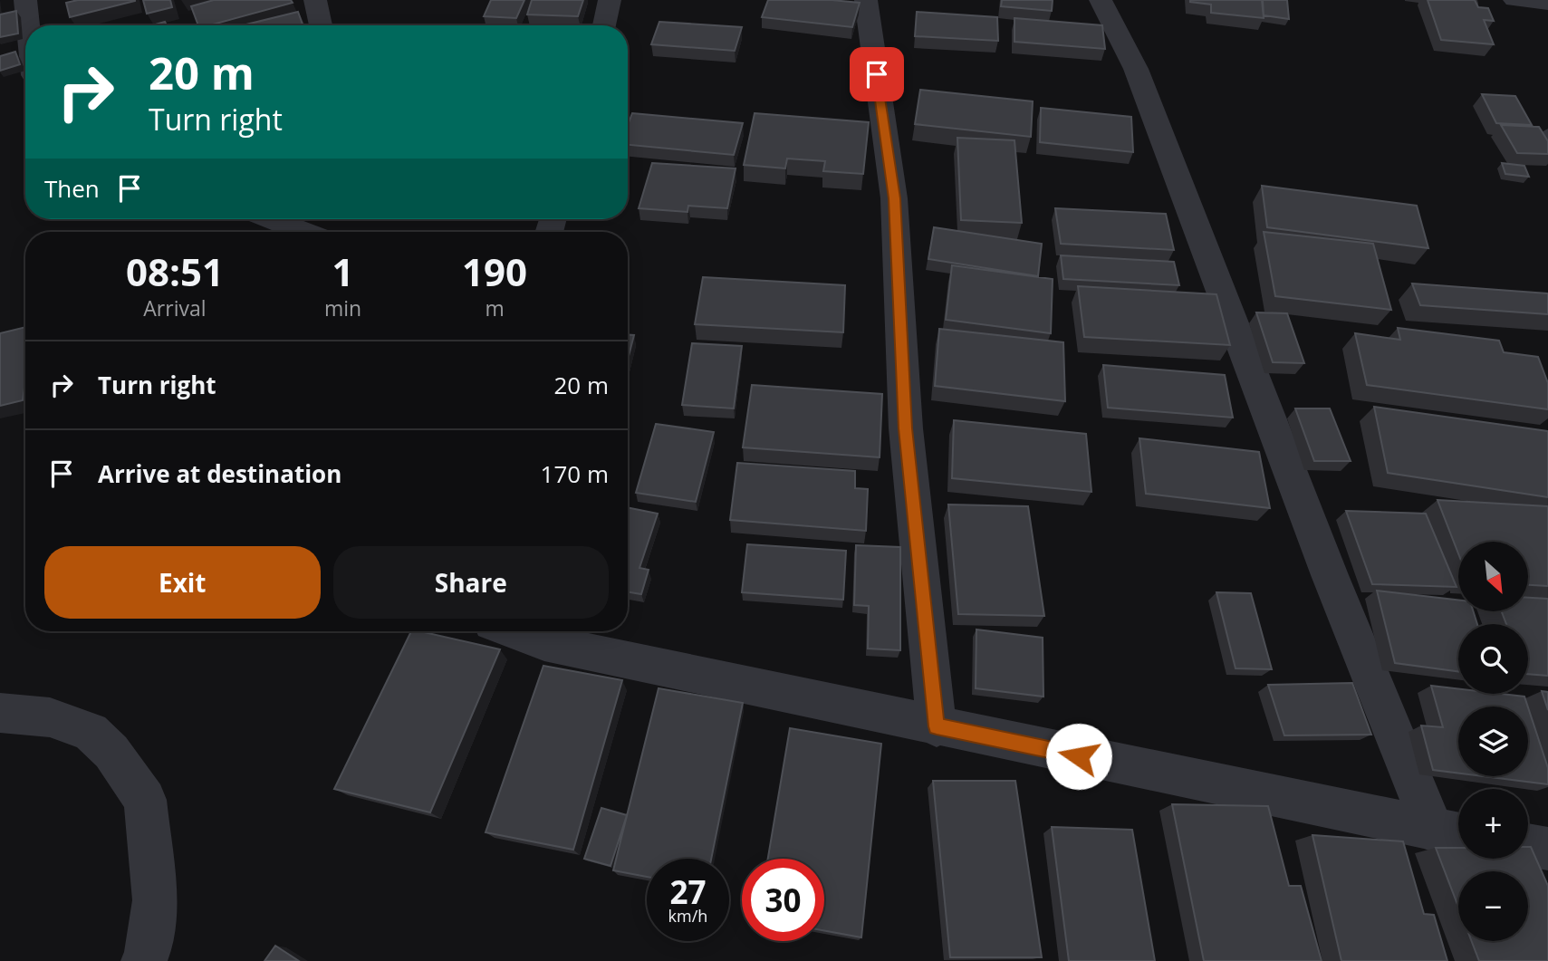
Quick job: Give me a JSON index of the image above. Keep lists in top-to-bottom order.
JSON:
{
  "north": "bottom right",
  "page": {
    "turn": ["20 m", "Turn right"],
    "then": "Then",
    "eta": [
      "08:51",
      "Arrival",
      "1",
      "min",
      "190",
      "m"
    ],
    "list": [
      {
        "name": "Turn right",
        "value": "20 m"
      },
      {
        "name": "Arrive at destination",
        "value": "170 m"
      }
    ],
    "buttons": ["Exit", "Share"],
    "map_buttons": ["+", "−"],
    "speed": "27 km/h",
    "limit": "30"
  }
}
